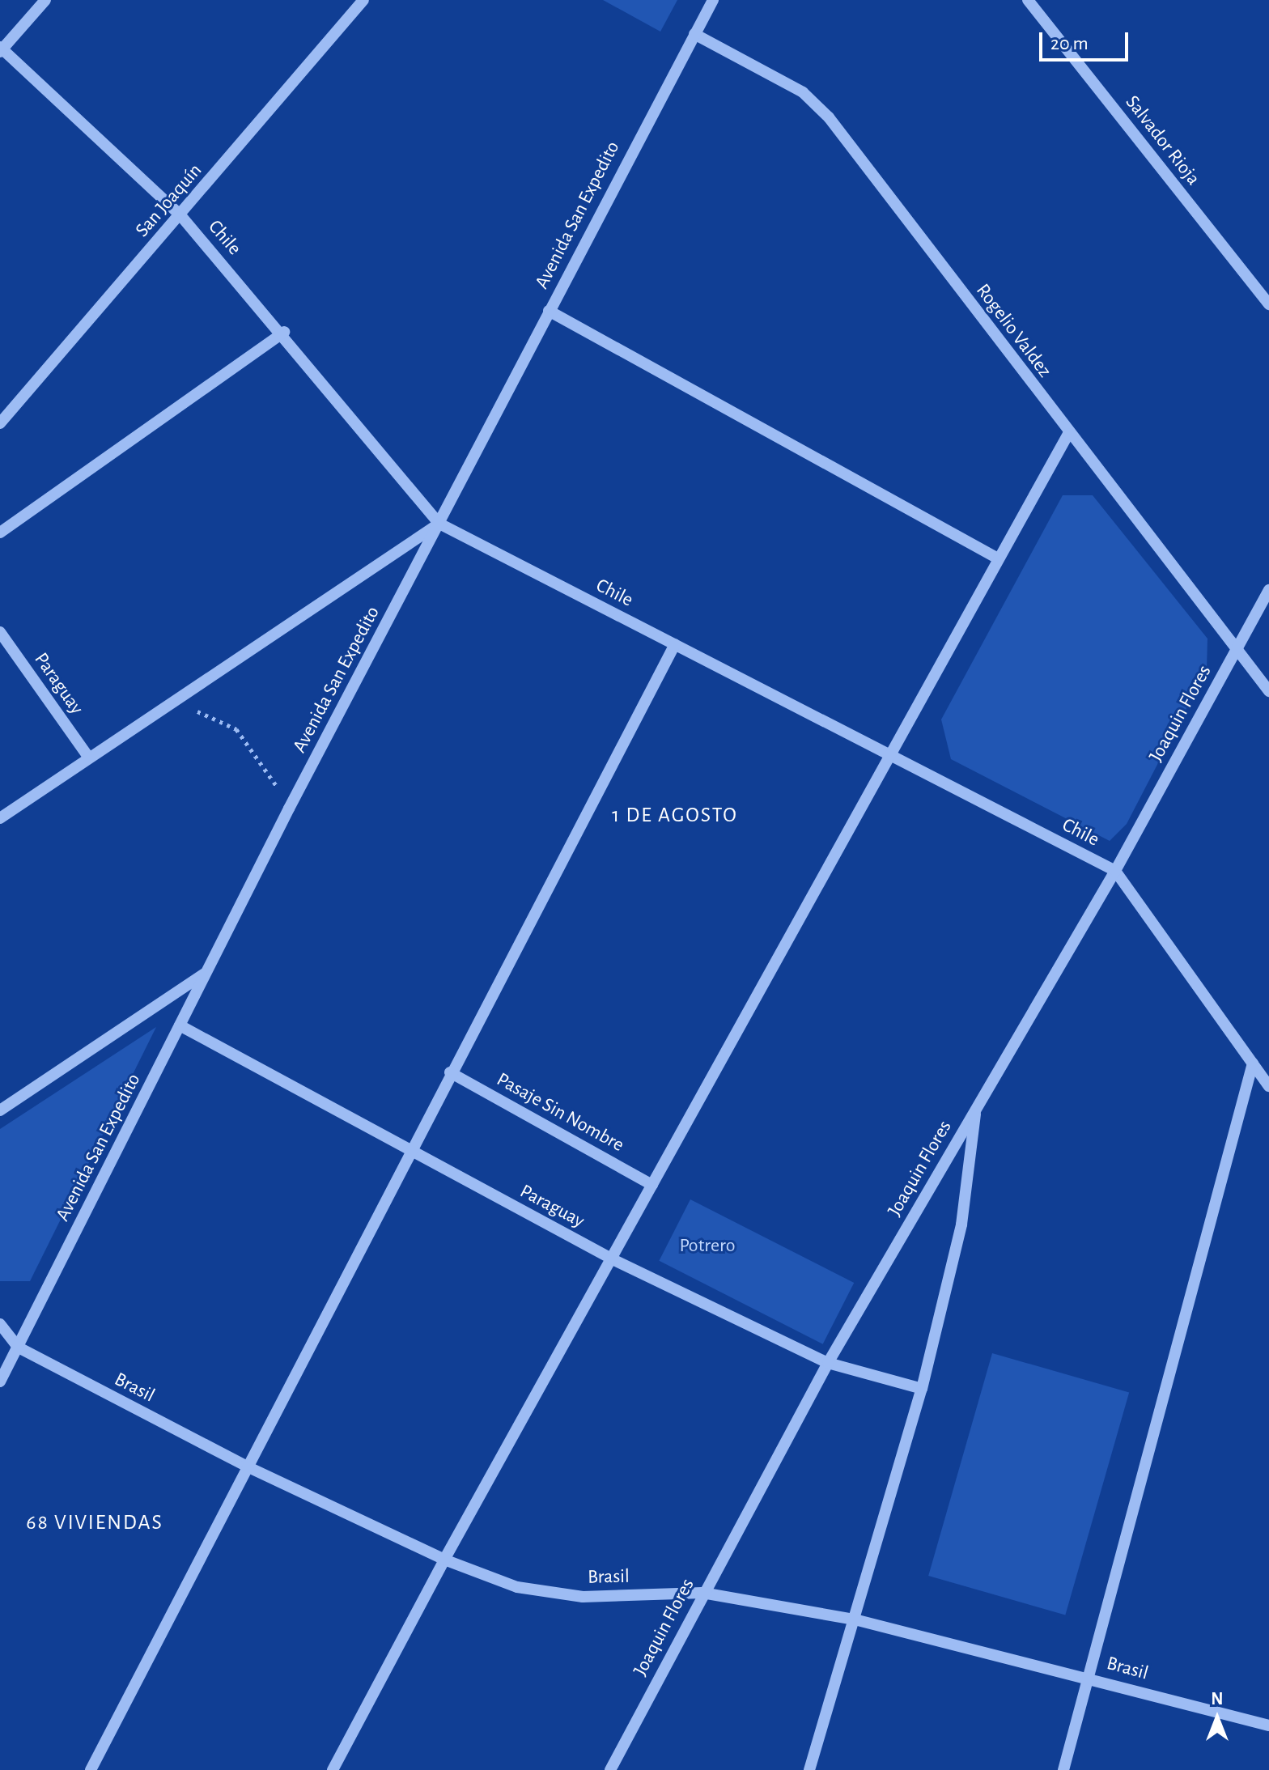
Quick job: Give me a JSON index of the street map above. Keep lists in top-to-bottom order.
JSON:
{
  "streets": {
    "street": [
      "Salvador Rioja",
      "San Joaquín",
      "Avenida San Expedito",
      "Chile",
      "Rogelio Valdez",
      "Paraguay",
      "Joaquin Flores",
      "Pasaje Sin Nombre",
      "Brasil"
    ]
  },
  "crossings": [
    ["San Joaquín", "Chile"],
    ["Avenida San Expedito", "Chile"],
    ["Avenida San Expedito", "Rogelio Valdez"],
    ["Avenida San Expedito", "Paraguay"],
    ["Avenida San Expedito", "Brasil"],
    ["Chile", "Joaquin Flores"],
    ["Rogelio Valdez", "Joaquin Flores"],
    ["Paraguay", "Joaquin Flores"],
    ["Joaquin Flores", "Brasil"]
  ],
  "districts": ["1 DE AGOSTO", "68 VIVIENDAS"],
  "parks": ["Potrero"],
  "scale_bar": "20 m",
  "north": "top"
}
